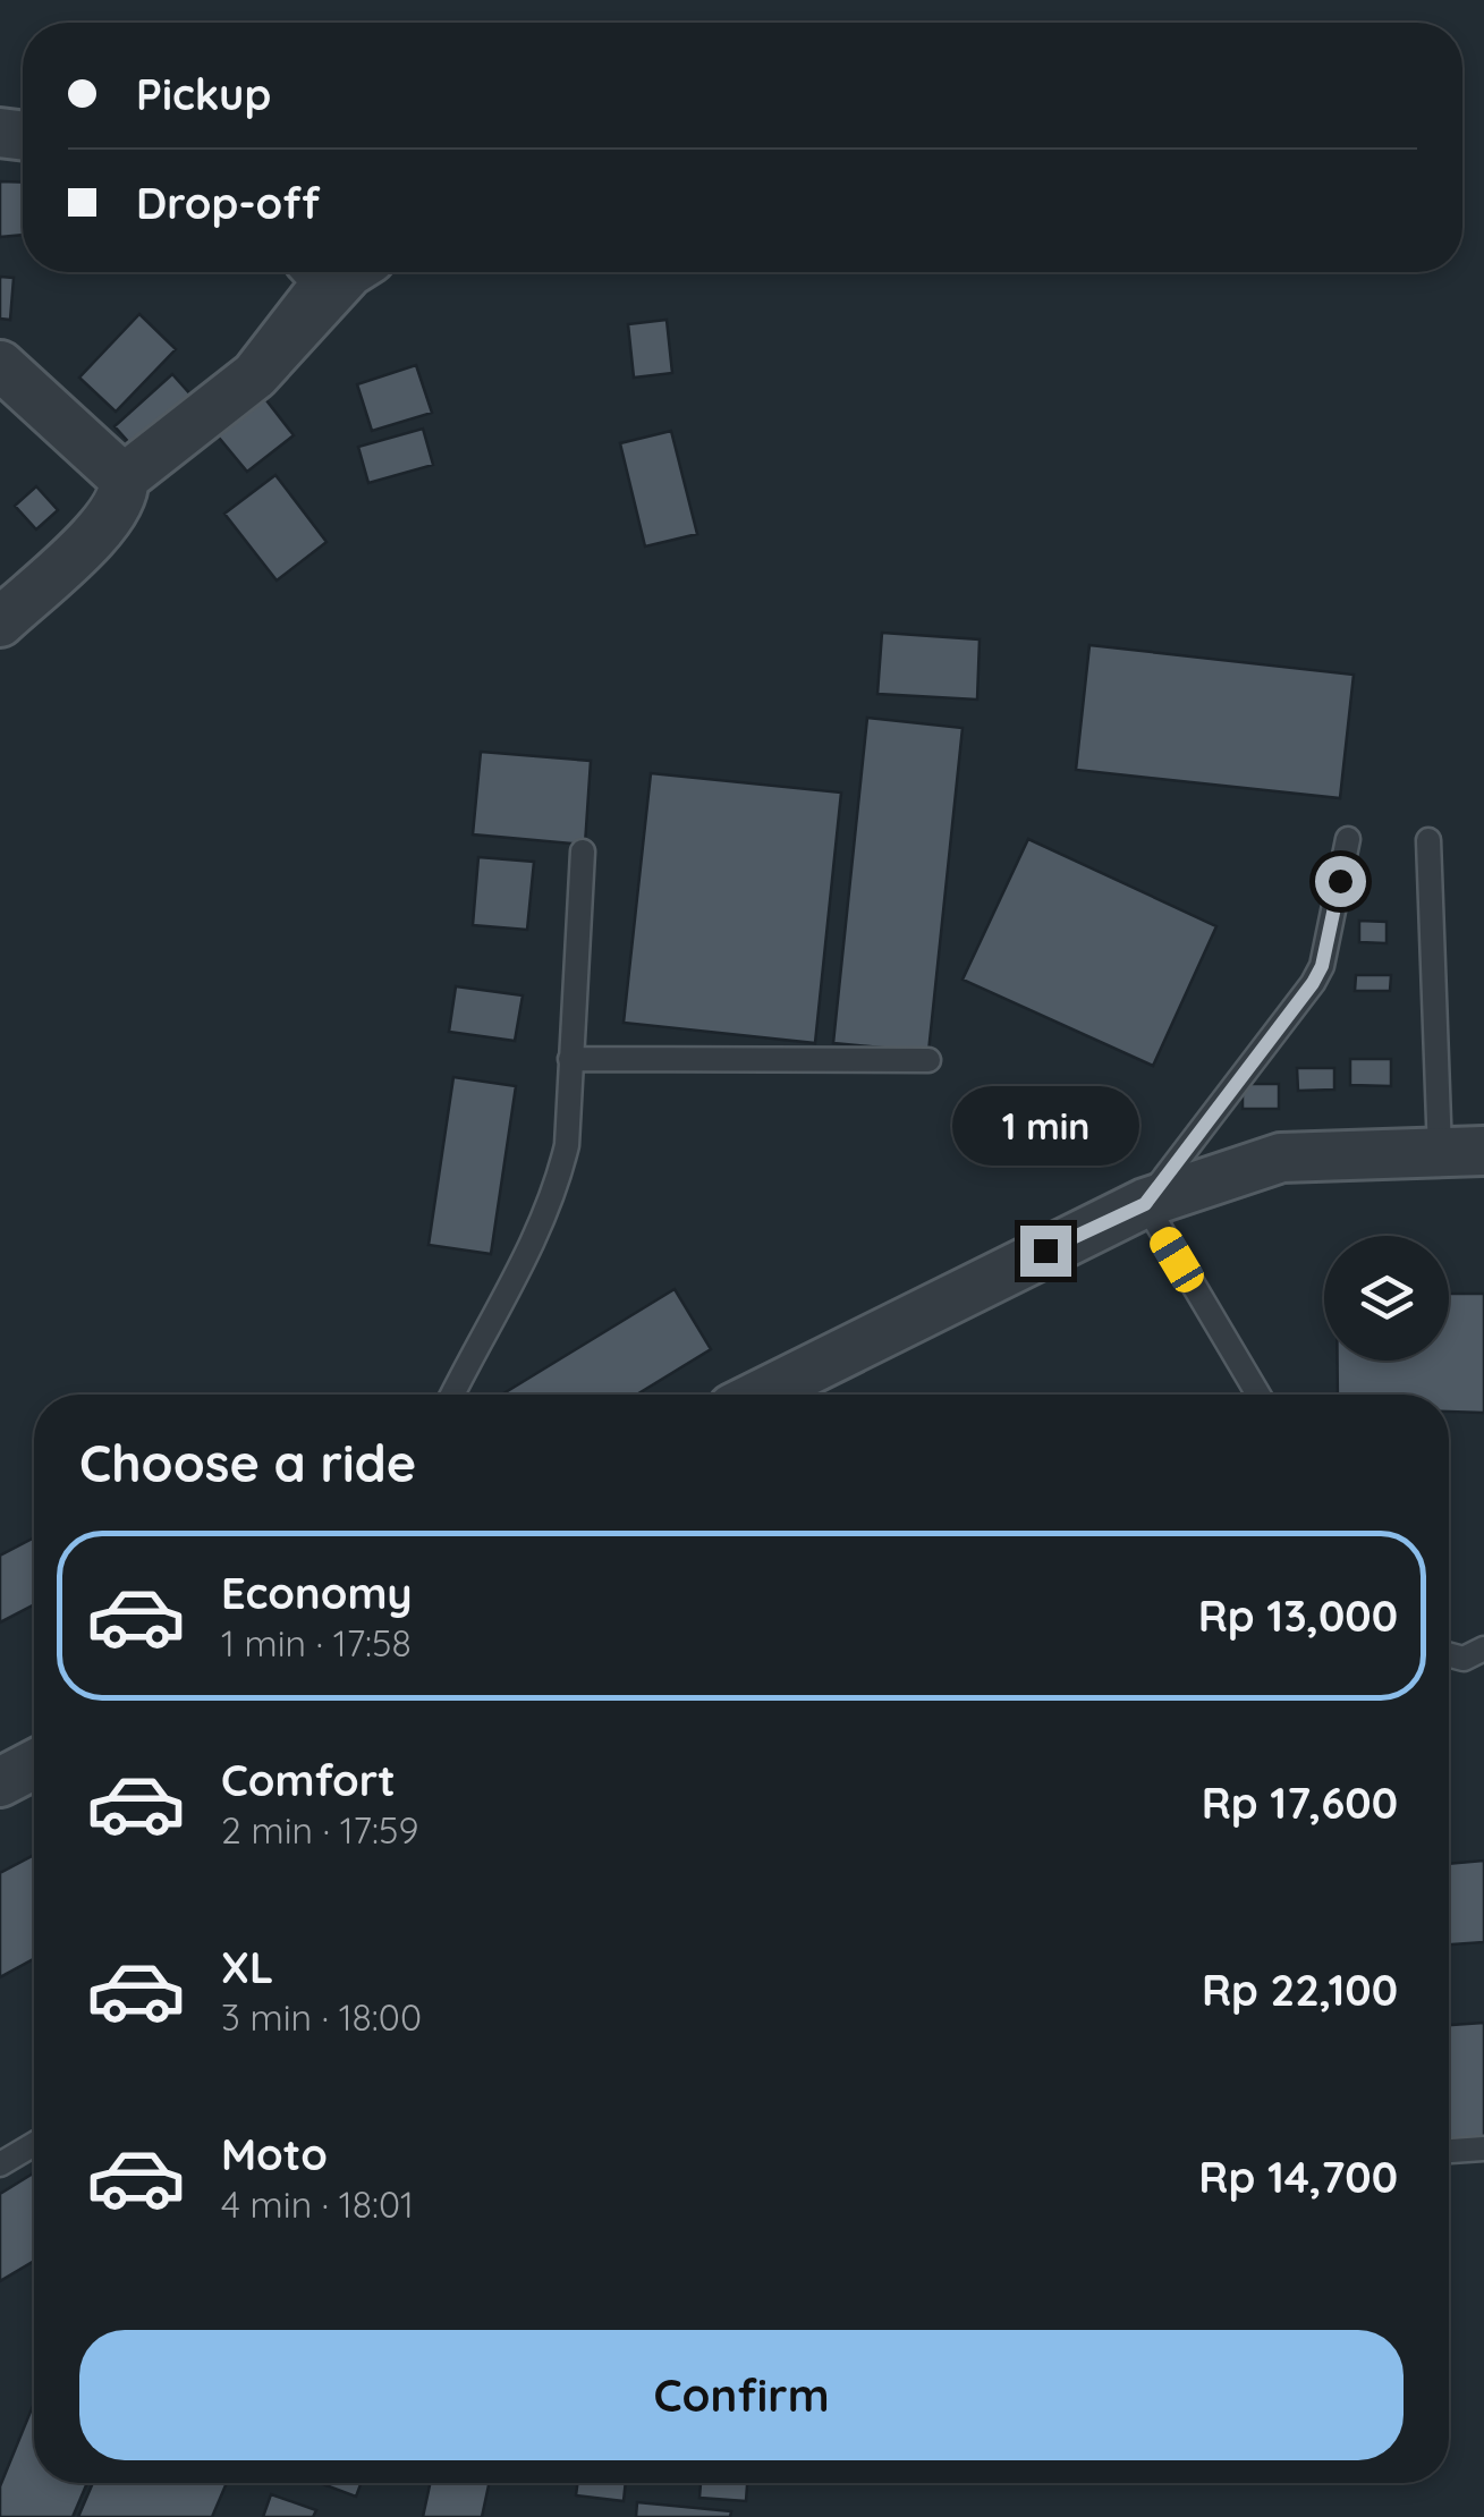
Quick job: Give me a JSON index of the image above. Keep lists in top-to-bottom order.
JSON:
{
  "page": {
    "banner": ["Pickup", "Drop-off"],
    "bubble": "1 min",
    "heading": "Choose a ride",
    "list": [
      {
        "name": "Economy",
        "note": "1 min · 17:58",
        "value": "Rp 13,000"
      },
      {
        "name": "Comfort",
        "note": "2 min · 17:59",
        "value": "Rp 17,600"
      },
      {
        "name": "XL",
        "note": "3 min · 18:00",
        "value": "Rp 22,100"
      },
      {
        "name": "Moto",
        "note": "4 min · 18:01",
        "value": "Rp 14,700"
      }
    ],
    "buttons": "Confirm"
  }
}
